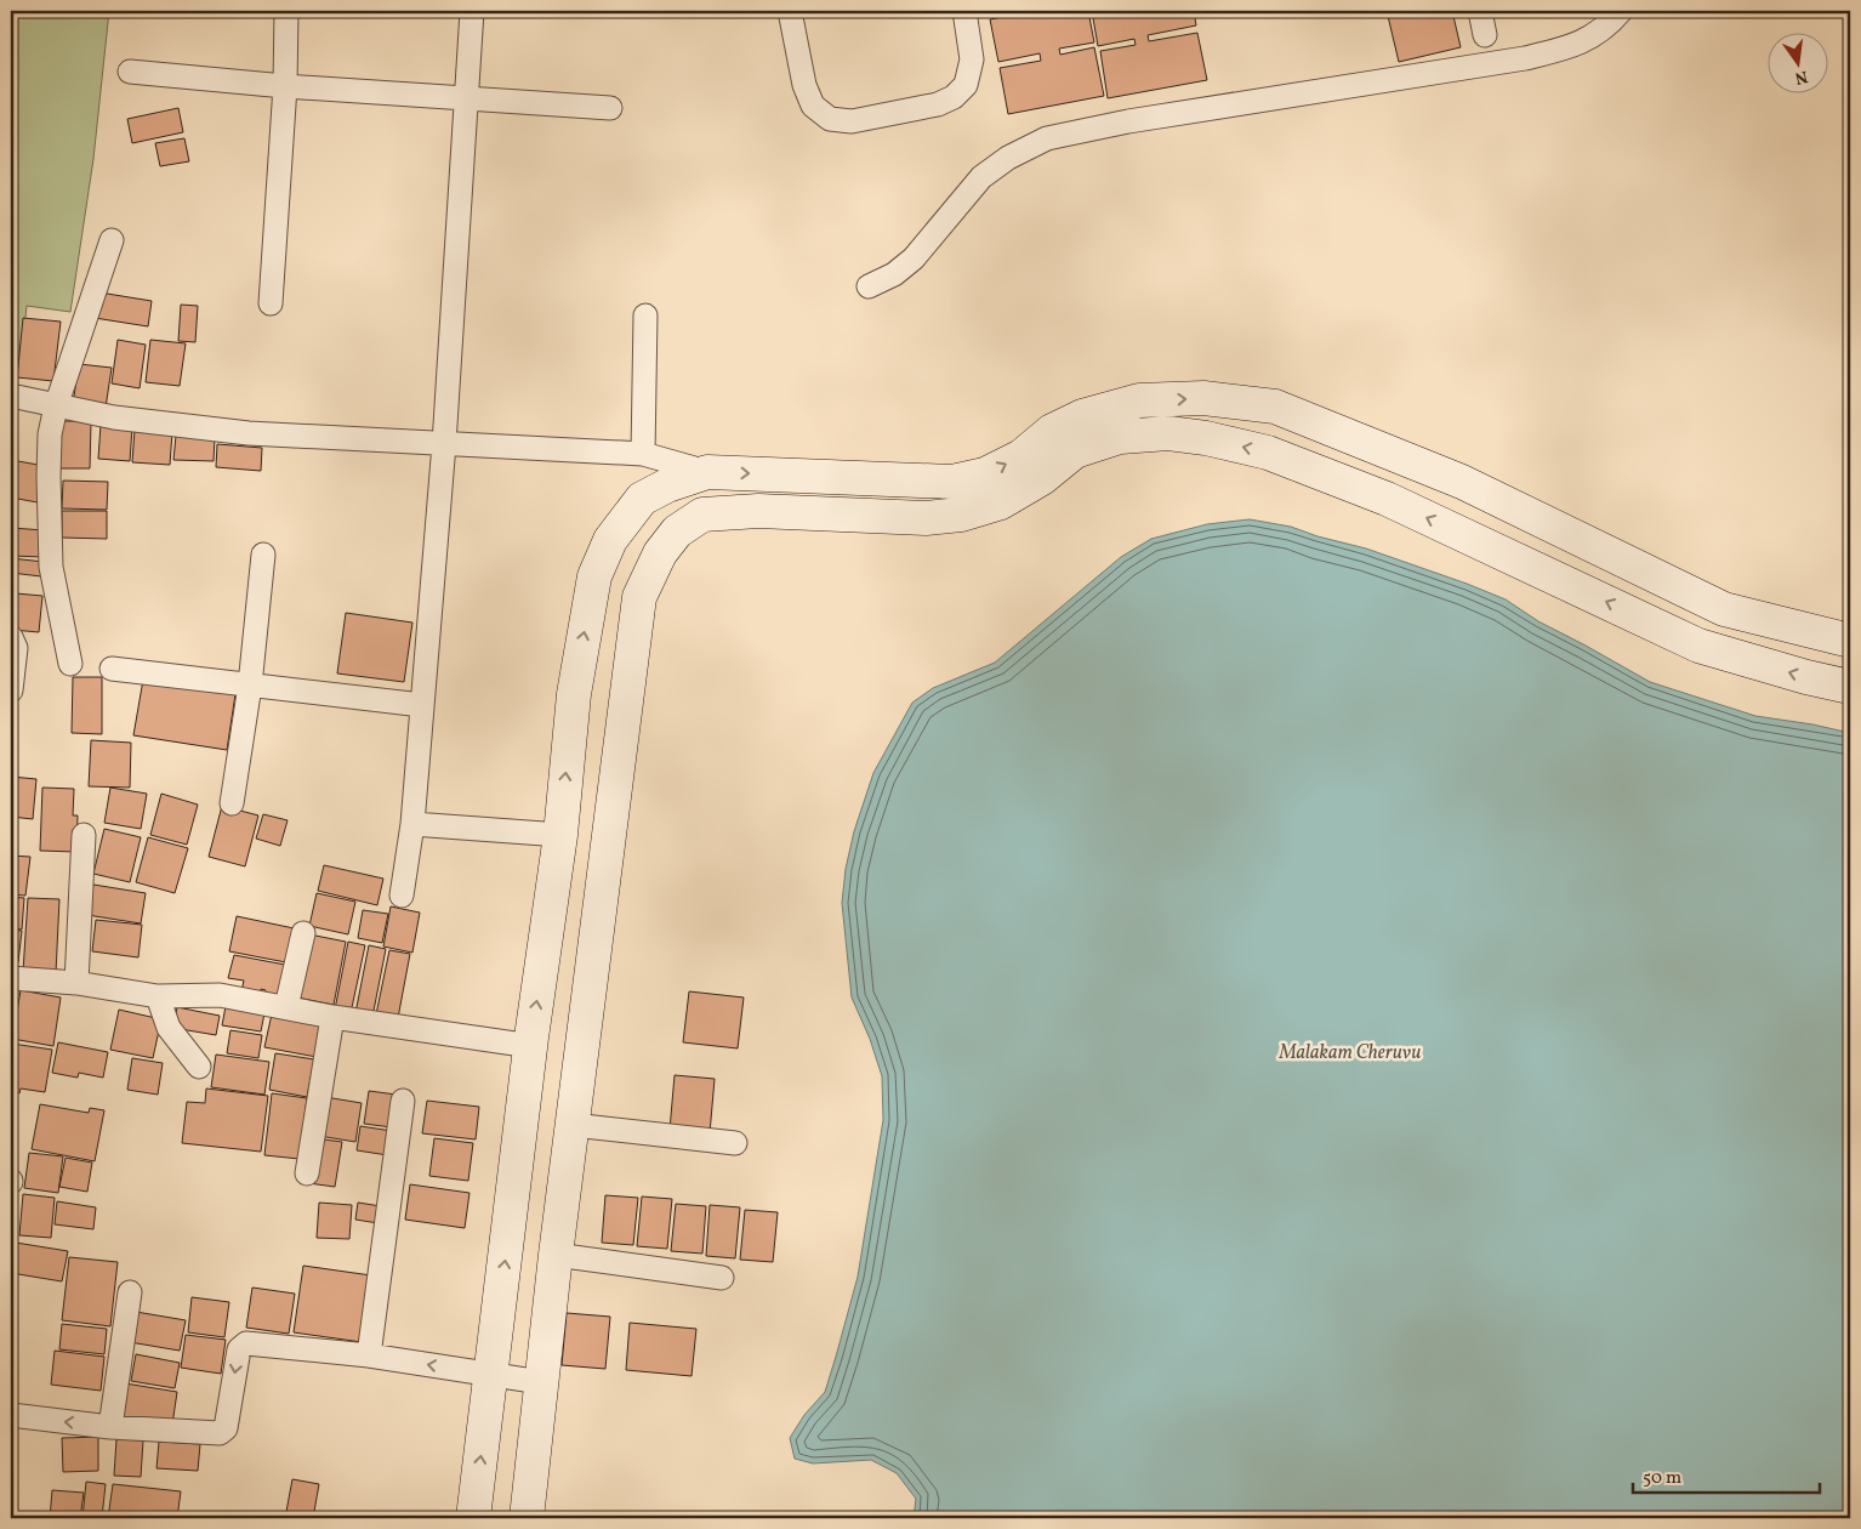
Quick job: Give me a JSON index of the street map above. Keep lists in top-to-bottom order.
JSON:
{
  "water": ["Malakam Cheruvu"],
  "scale_bar": "50 m",
  "north": "bottom"
}
